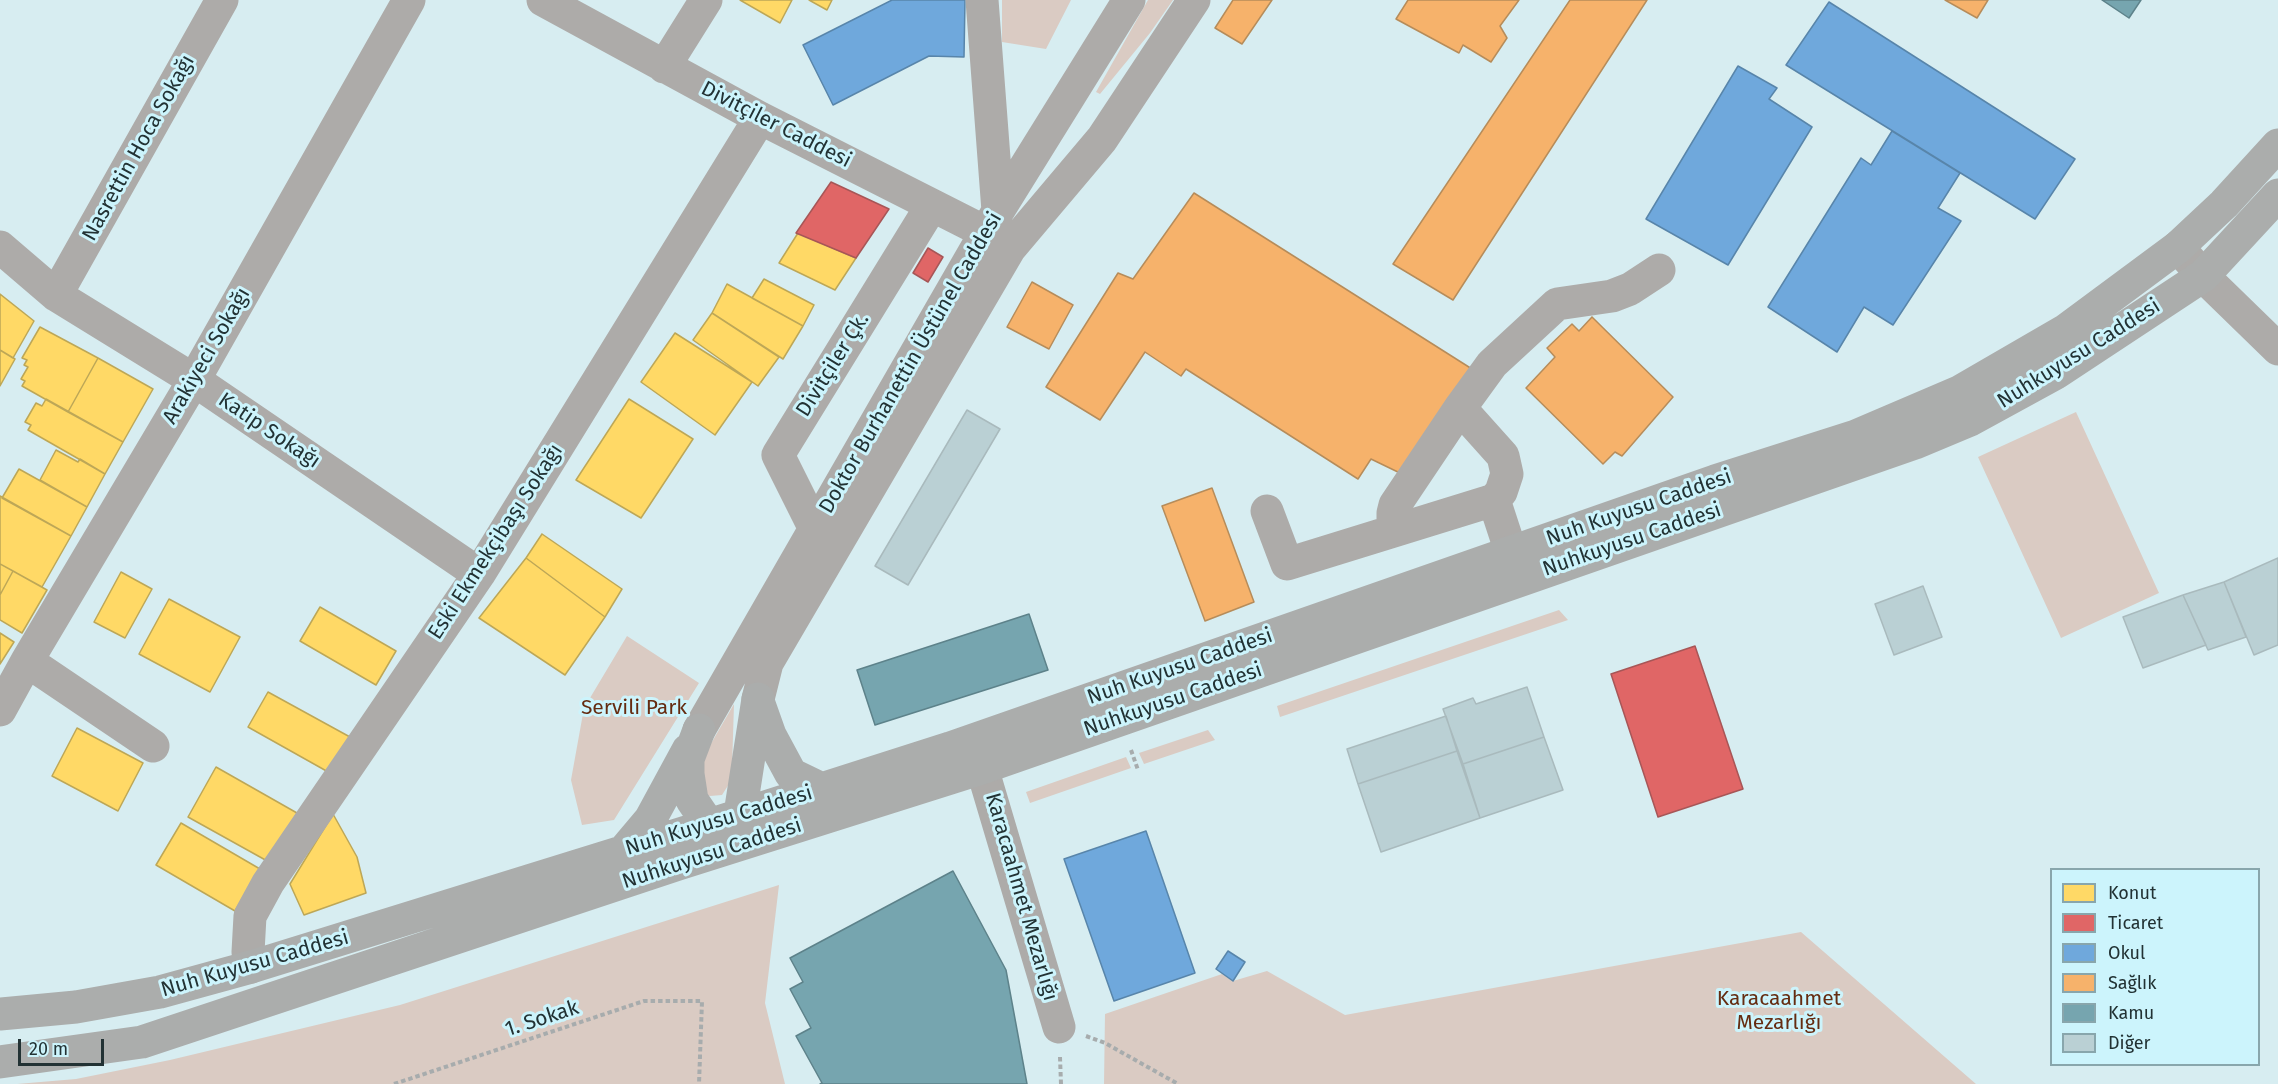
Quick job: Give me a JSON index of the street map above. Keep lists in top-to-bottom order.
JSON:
{
  "streets": {
    "main road": ["Nuhkuyusu Caddesi", "Nuh Kuyusu Caddesi"],
    "street": [
      "Divitçiler Caddesi",
      "Nasrettin Hoca Sokağı",
      "Arakiyeci Sokağı",
      "Doktor Burhanettin Üstünel Caddesi",
      "Divitçiler Çk.",
      "Katip Sokağı",
      "Eski Ekmekçibaşı Sokağı",
      "Karacaahmet Mezarlığı"
    ],
    "path": ["1. Sokak"]
  },
  "crossings": [
    ["Divitçiler Caddesi", "Doktor Burhanettin Üstünel Caddesi"],
    ["Divitçiler Caddesi", "Divitçiler Çk."],
    ["Divitçiler Caddesi", "Eski Ekmekçibaşı Sokağı"],
    ["Nasrettin Hoca Sokağı", "Katip Sokağı"],
    ["Nuhkuyusu Caddesi", "Nuh Kuyusu Caddesi"],
    ["Nuhkuyusu Caddesi", "Karacaahmet Mezarlığı"],
    ["Arakiyeci Sokağı", "Katip Sokağı"],
    ["Doktor Burhanettin Üstünel Caddesi", "Divitçiler Çk."],
    ["Katip Sokağı", "Eski Ekmekçibaşı Sokağı"],
    ["Nuh Kuyusu Caddesi", "Eski Ekmekçibaşı Sokağı"]
  ],
  "parks": ["Servili Park", "Karacaahmet Mezarlığı"],
  "legend": [
    "Konut",
    "Ticaret",
    "Okul",
    "Sağlık",
    "Kamu",
    "Diğer"
  ],
  "scale_bar": "20 m"
}
